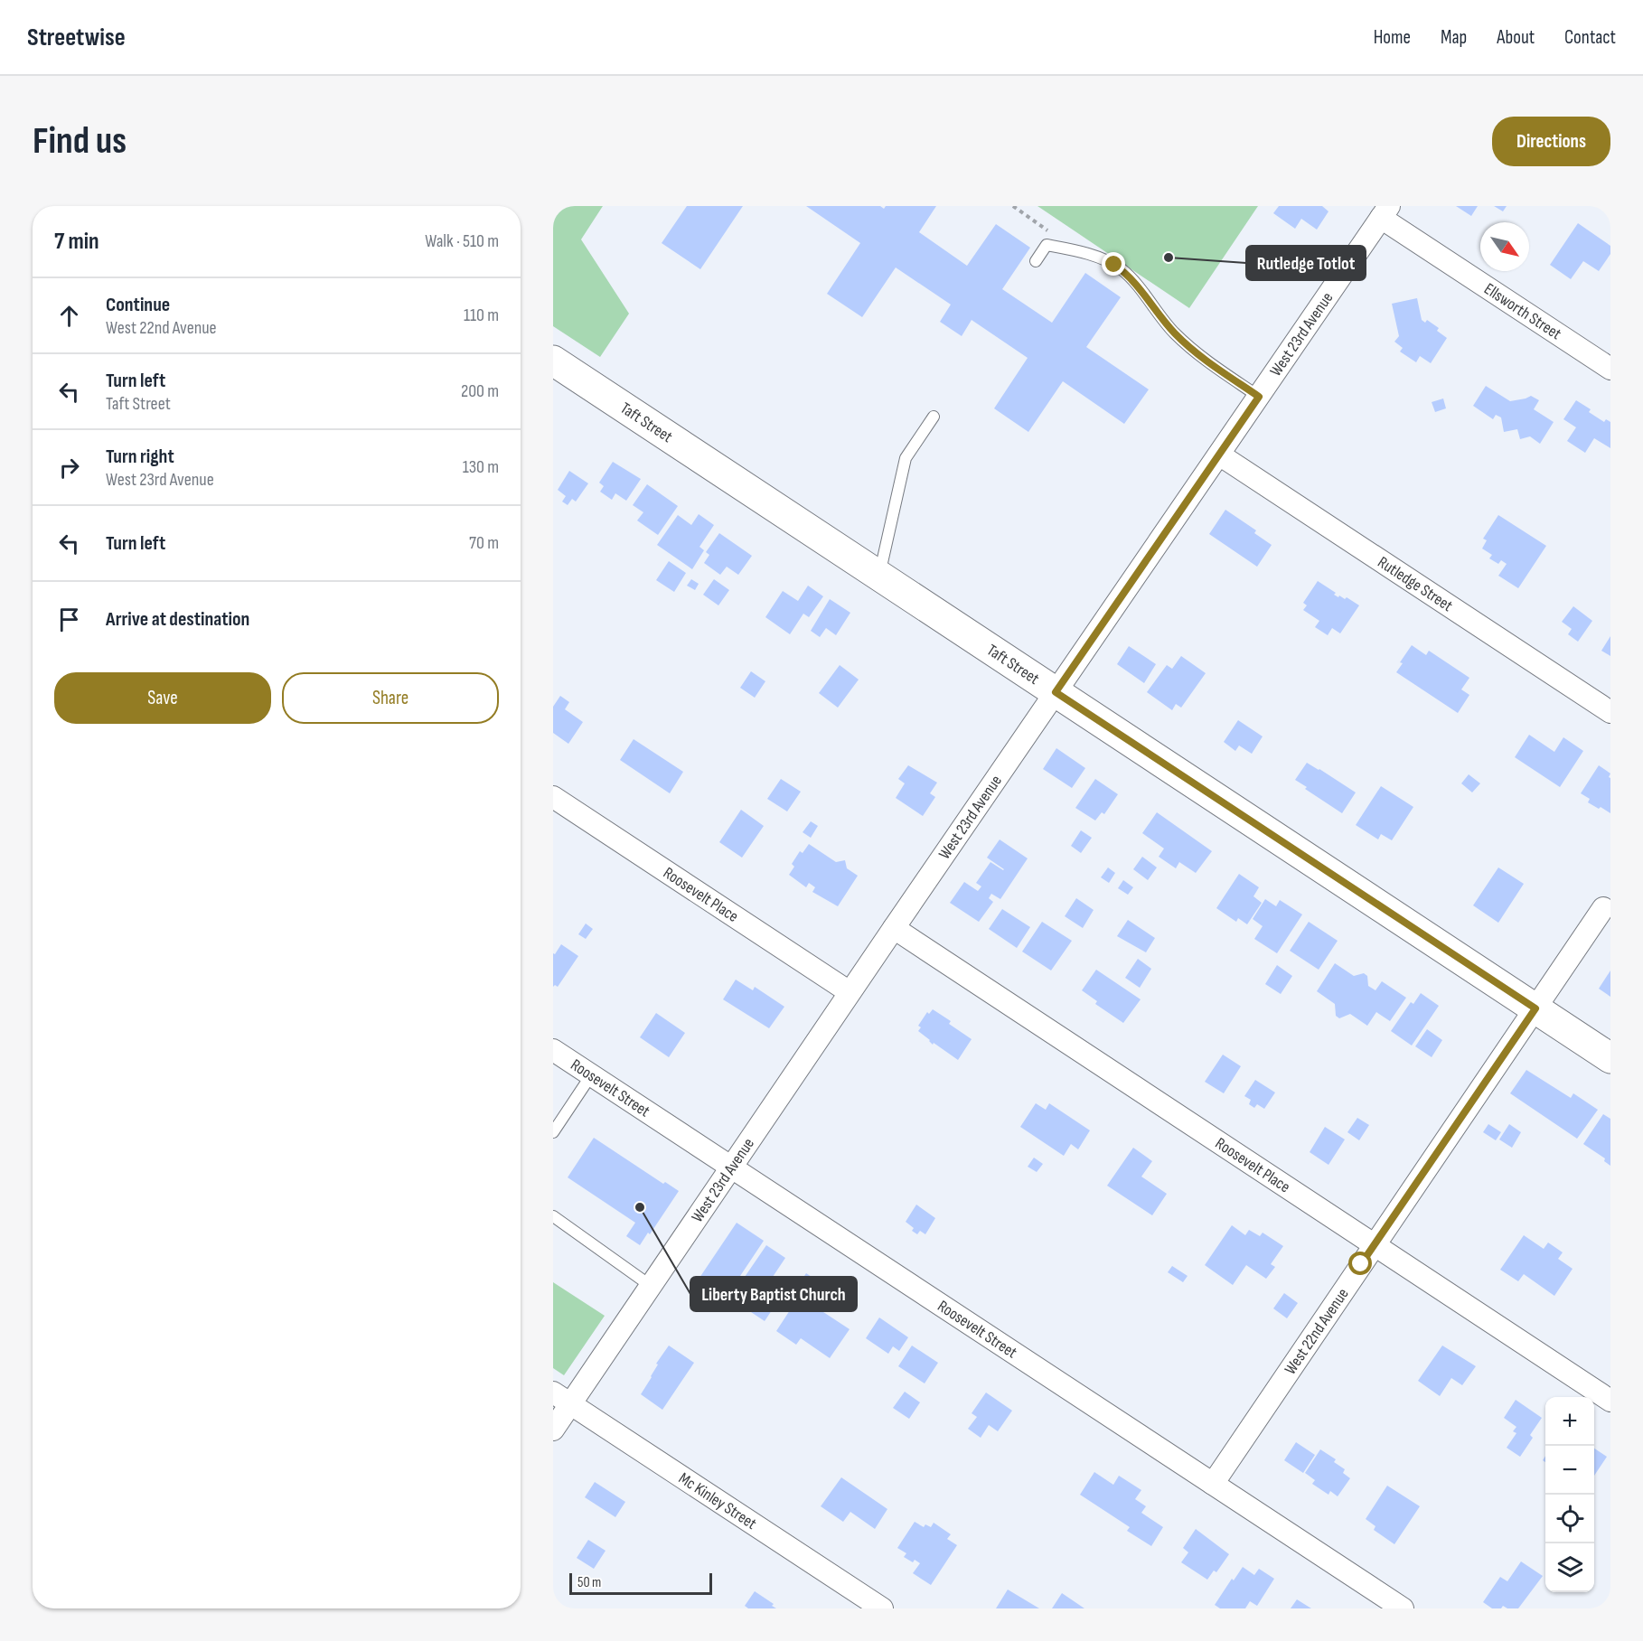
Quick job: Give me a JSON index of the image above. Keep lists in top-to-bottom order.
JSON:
{
  "streets": {
    "street": [
      "Ellsworth Street",
      "West 23rd Avenue",
      "Taft Street",
      "Rutledge Street",
      "Roosevelt Place",
      "Roosevelt Street",
      "West 22nd Avenue",
      "Mc Kinley Street"
    ]
  },
  "crossings": [
    ["Ellsworth Street", "West 23rd Avenue"],
    ["West 23rd Avenue", "Taft Street"],
    ["West 23rd Avenue", "Rutledge Street"],
    ["West 23rd Avenue", "Roosevelt Place"],
    ["West 23rd Avenue", "Roosevelt Street"],
    ["West 23rd Avenue", "Mc Kinley Street"],
    ["Taft Street", "West 22nd Avenue"],
    ["Roosevelt Place", "West 22nd Avenue"],
    ["Roosevelt Street", "West 22nd Avenue"]
  ],
  "places": ["Rutledge Totlot", "Liberty Baptist Church"],
  "scale_bar": "50 m",
  "north": "bottom right",
  "page": {
    "header": "Streetwise",
    "nav": [
      "Home",
      "Map",
      "About",
      "Contact"
    ],
    "buttons": [
      "Directions",
      ["Save", "Share"]
    ],
    "title": "Find us",
    "heading": ["7 min", "Walk · 510 m"],
    "list": [
      ["Continue", "West 22nd Avenue", "110 m"],
      ["Turn left", "Taft Street", "200 m"],
      ["Turn right", "West 23rd Avenue", "130 m"],
      ["Turn left", "70 m"],
      "Arrive at destination"
    ],
    "map_buttons": ["+", "−"],
    "scale": "50 m"
  }
}
